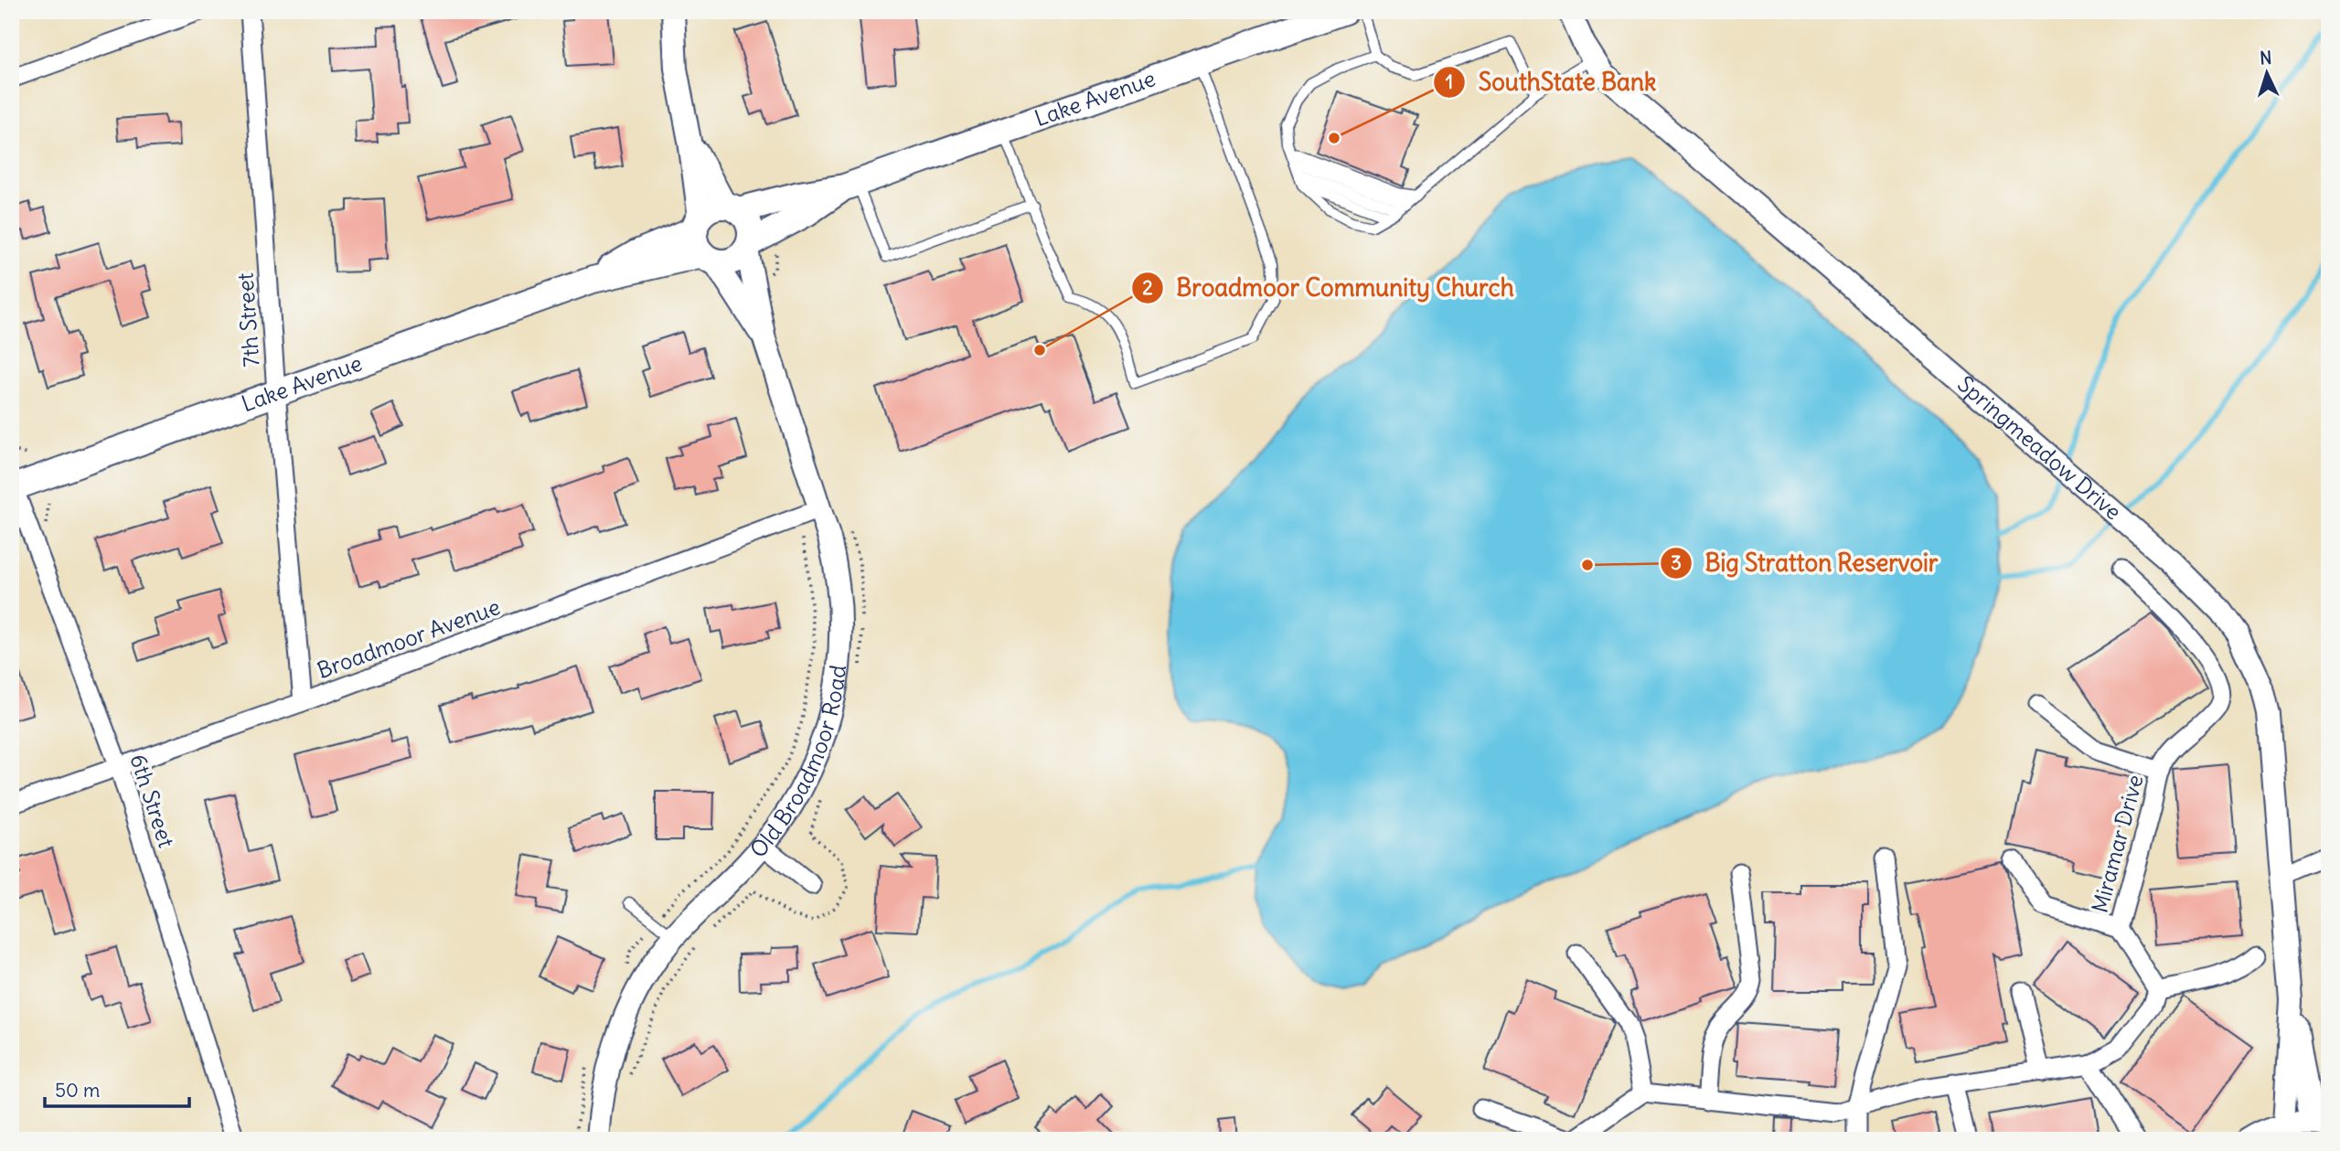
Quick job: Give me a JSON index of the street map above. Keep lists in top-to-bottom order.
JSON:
{
  "streets": {
    "main road": ["Lake Avenue"],
    "street": [
      "7th Street",
      "Springmeadow Drive",
      "Broadmoor Avenue",
      "Old Broadmoor Road",
      "6th Street",
      "Miramar Drive"
    ]
  },
  "crossings": [
    ["Lake Avenue", "7th Street"],
    ["Lake Avenue", "Old Broadmoor Road"],
    ["Lake Avenue", "6th Street"],
    ["7th Street", "Broadmoor Avenue"],
    ["Broadmoor Avenue", "Old Broadmoor Road"],
    ["Broadmoor Avenue", "6th Street"]
  ],
  "places": ["SouthState Bank", "Broadmoor Community Church", "Big Stratton Reservoir"],
  "scale_bar": "50 m",
  "north": "top"
}
